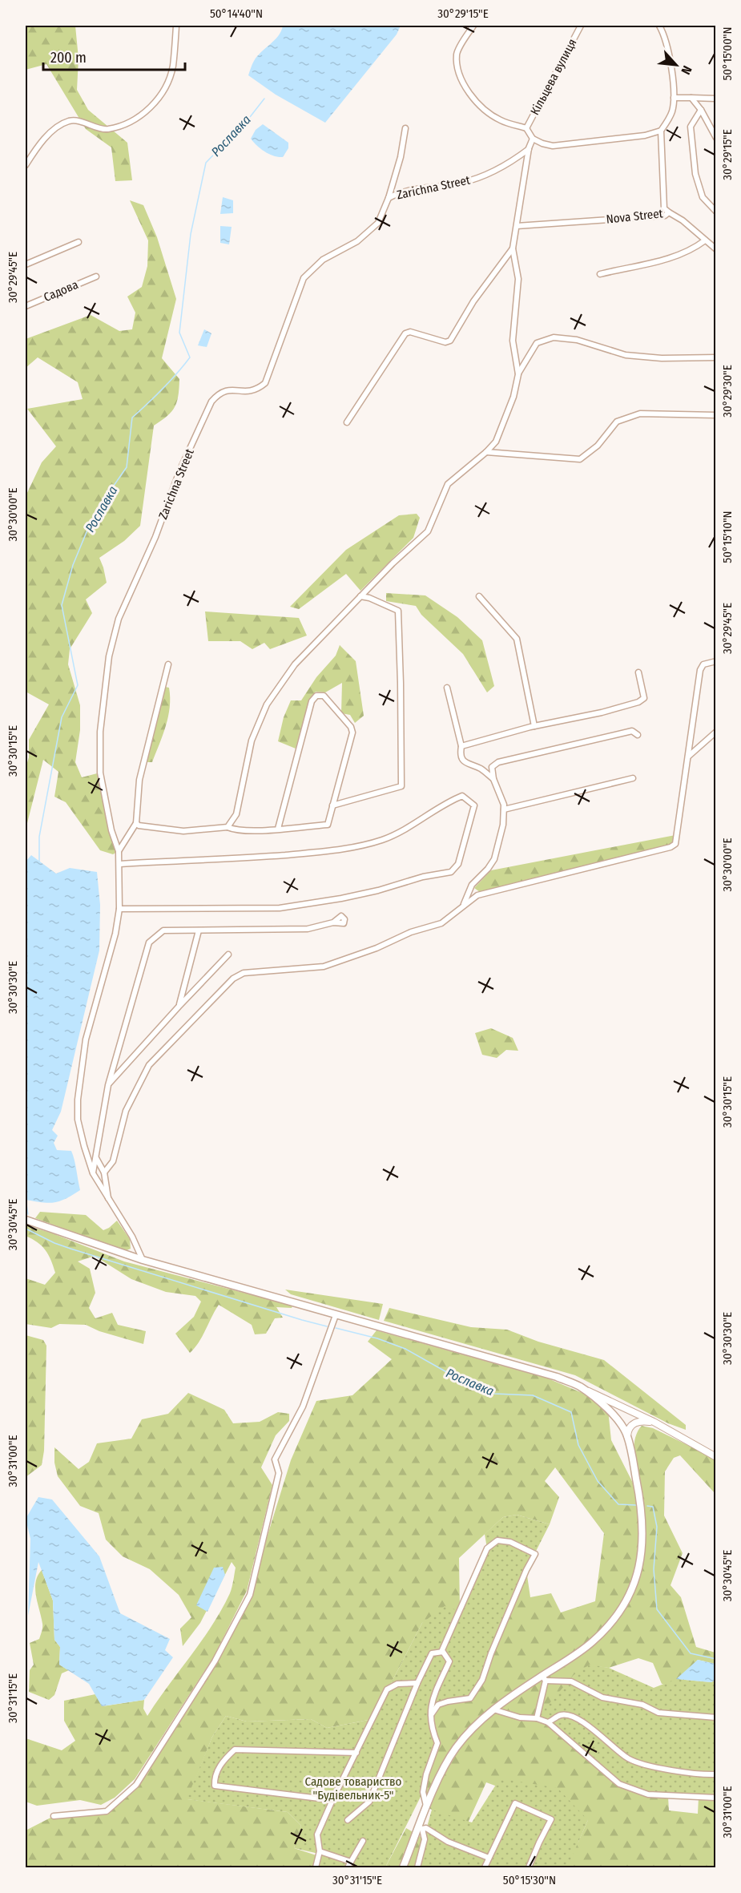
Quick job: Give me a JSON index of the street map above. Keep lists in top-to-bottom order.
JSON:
{
  "streets": {
    "street": [
      "Кільцева вулиця",
      "Zarichna Street",
      "Nova Street",
      "Садова"
    ]
  },
  "water": ["Рославка"],
  "parks": ["Садове товариство \"Будівельник-5\""],
  "scale_bar": "200 m",
  "north": "bottom right",
  "coordinates": [
    "50°14'40\"N",
    "30°29'15\"E",
    "50°15'00\"N",
    "30°29'45\"E",
    "30°29'30\"E",
    "30°30'00\"E",
    "50°15'10\"N",
    "30°30'15\"E",
    "30°30'30\"E",
    "30°30'45\"E",
    "30°31'00\"E",
    "30°31'15\"E",
    "50°15'30\"N"
  ]
}
